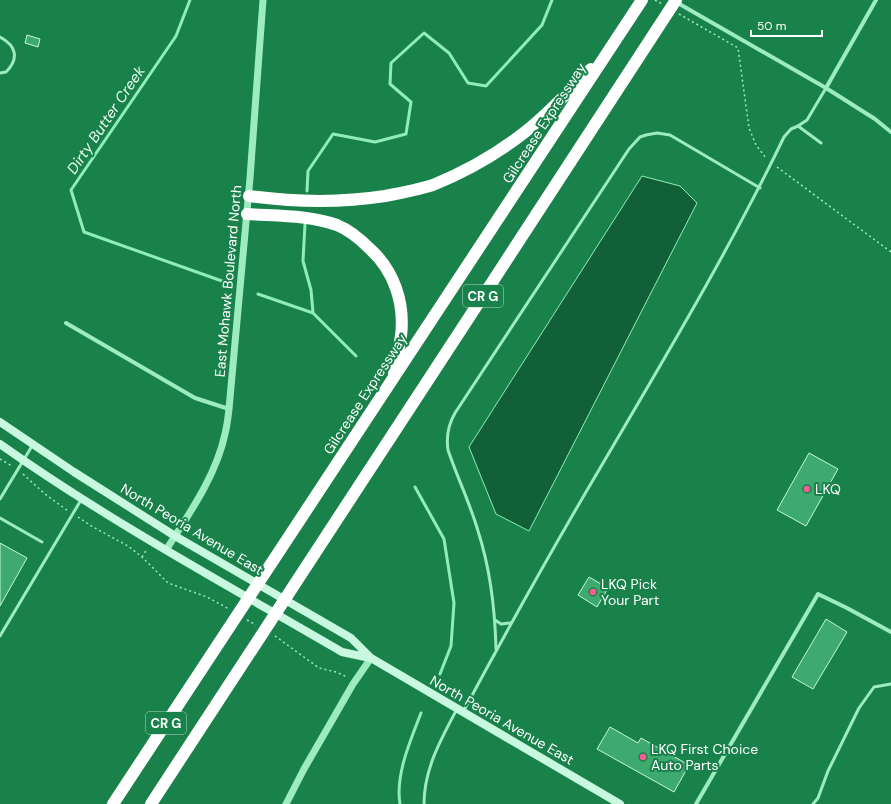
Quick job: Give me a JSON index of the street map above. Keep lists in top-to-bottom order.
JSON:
{
  "streets": {
    "highway": ["Gilcrease Expressway", "CR G"],
    "main road": ["North Peoria Avenue East"],
    "street": ["East Mohawk Boulevard North"]
  },
  "crossings": [
    ["East Mohawk Boulevard North", "North Peoria Avenue East"]
  ],
  "water": ["Dirty Butter Creek"],
  "places": ["LKQ", "LKQ Pick Your Part", "LKQ First Choice Auto Parts"],
  "scale_bar": "50 m"
}
